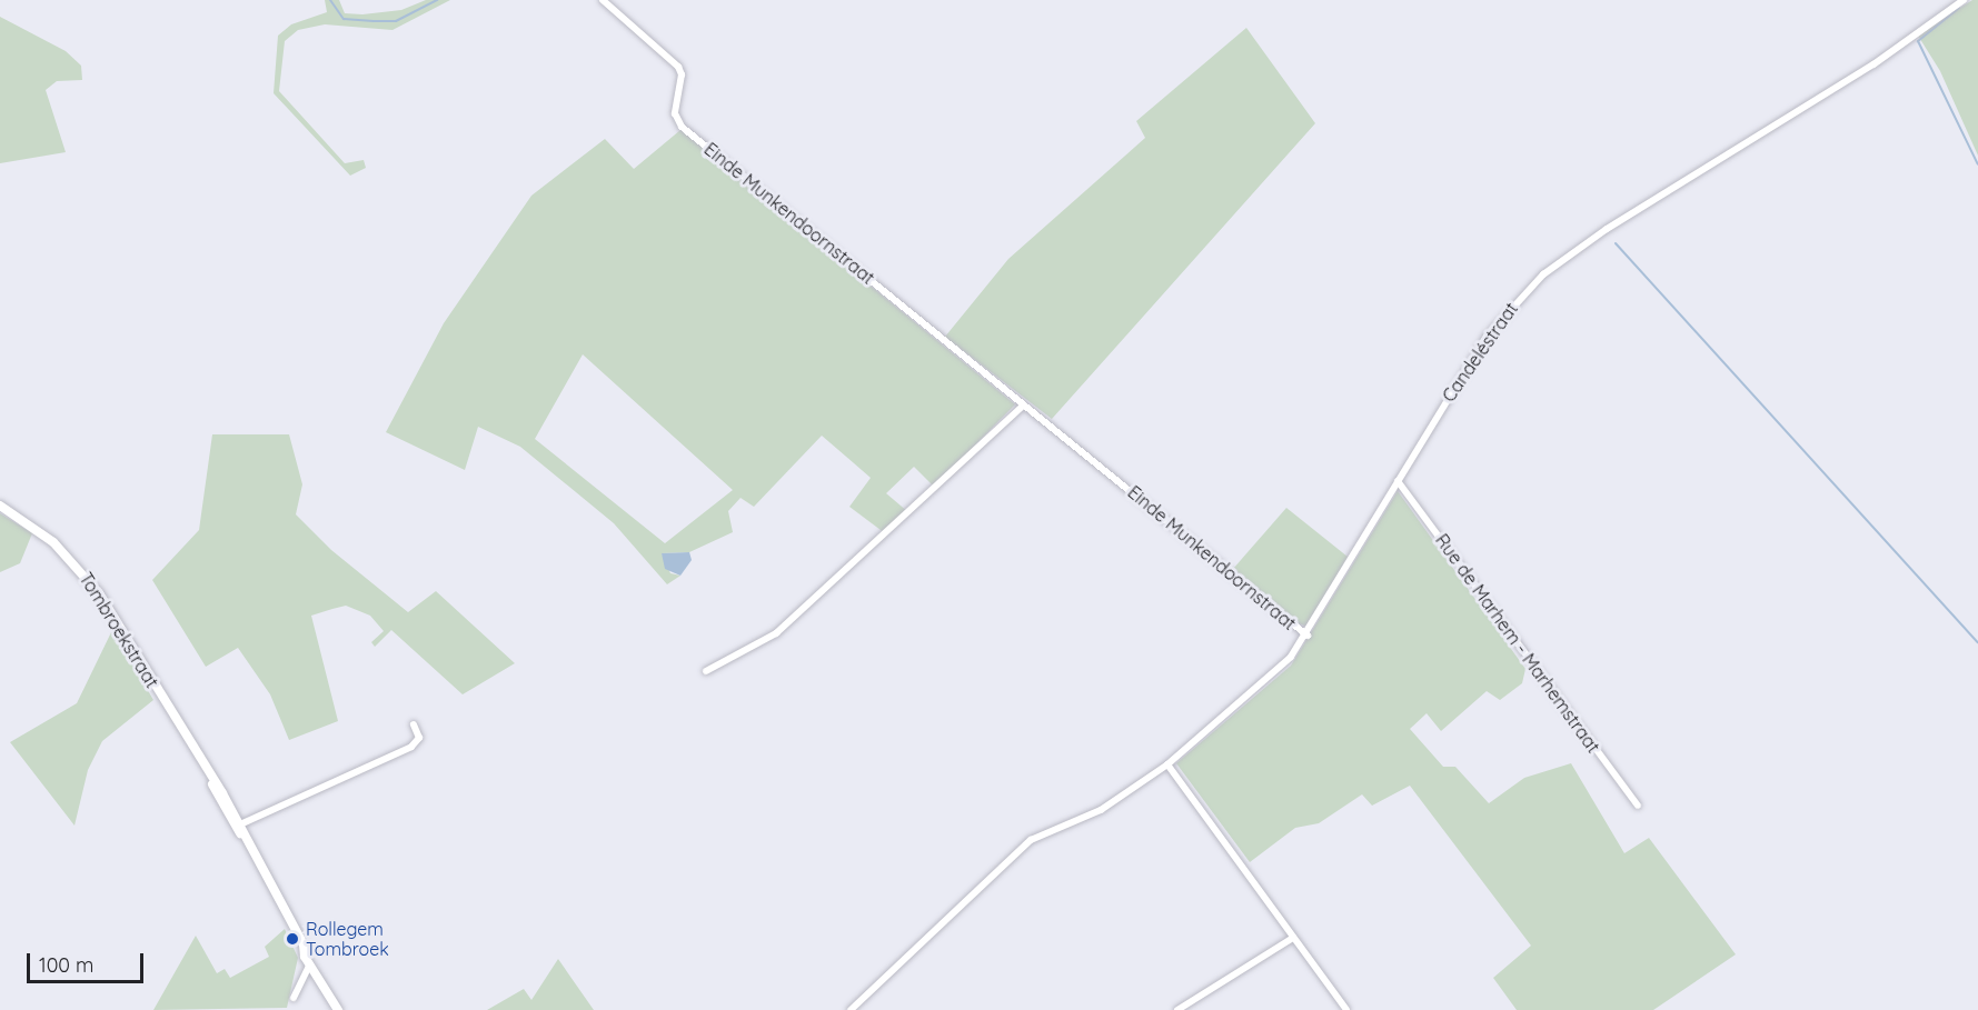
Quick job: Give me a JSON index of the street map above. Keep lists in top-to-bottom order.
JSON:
{
  "streets": {
    "street": [
      "Einde Munkendoornstraat",
      "Candeléstraat",
      "Tombroekstraat",
      "Rue de Marhem - Marhemstraat"
    ]
  },
  "crossings": [
    ["Einde Munkendoornstraat", "Candeléstraat"],
    ["Candeléstraat", "Rue de Marhem - Marhemstraat"]
  ],
  "places": ["Rollegem Tombroek"],
  "scale_bar": "100 m"
}
